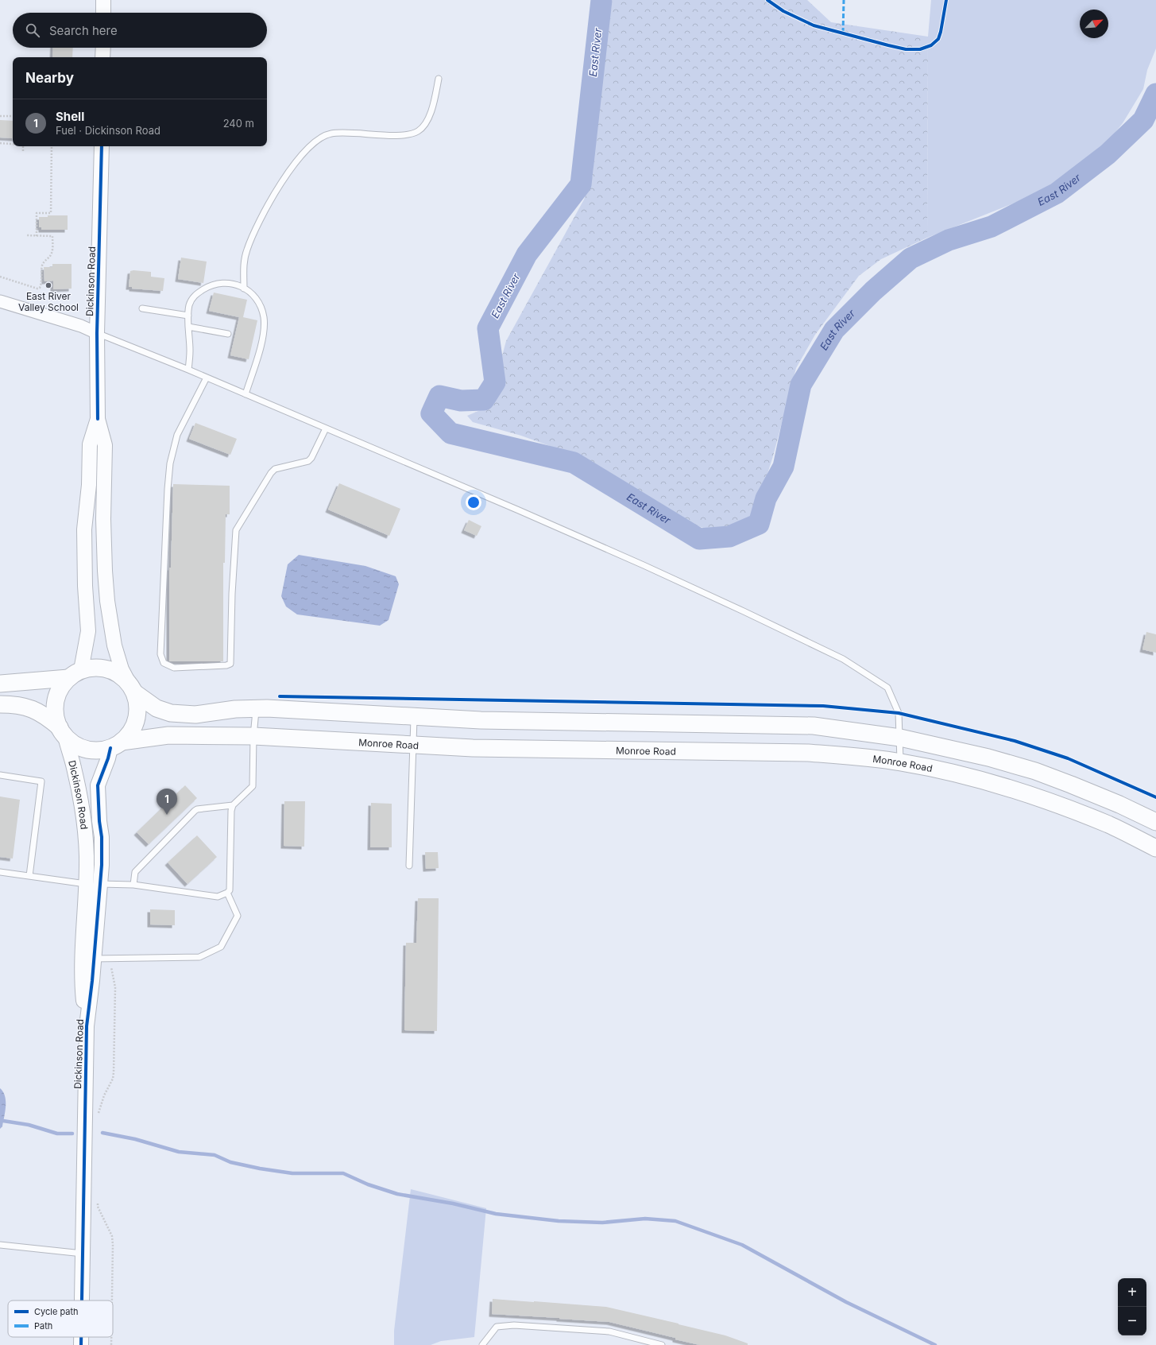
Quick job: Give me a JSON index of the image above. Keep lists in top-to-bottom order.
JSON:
{
  "streets": {
    "main road": ["Monroe Road"],
    "street": ["Dickinson Road"]
  },
  "crossings": [
    ["Dickinson Road", "Monroe Road"]
  ],
  "water": ["East River"],
  "places": ["East River Valley School"],
  "legend": ["Cycle path", "Path"],
  "north": "top right",
  "page": {
    "search": "Search here",
    "heading": "Nearby",
    "list": [
      {
        "mark": "1",
        "name": "Shell",
        "note": "Fuel · Dickinson Road",
        "value": "240 m"
      }
    ],
    "pins": "1",
    "map_buttons": ["+", "−"]
  }
}
